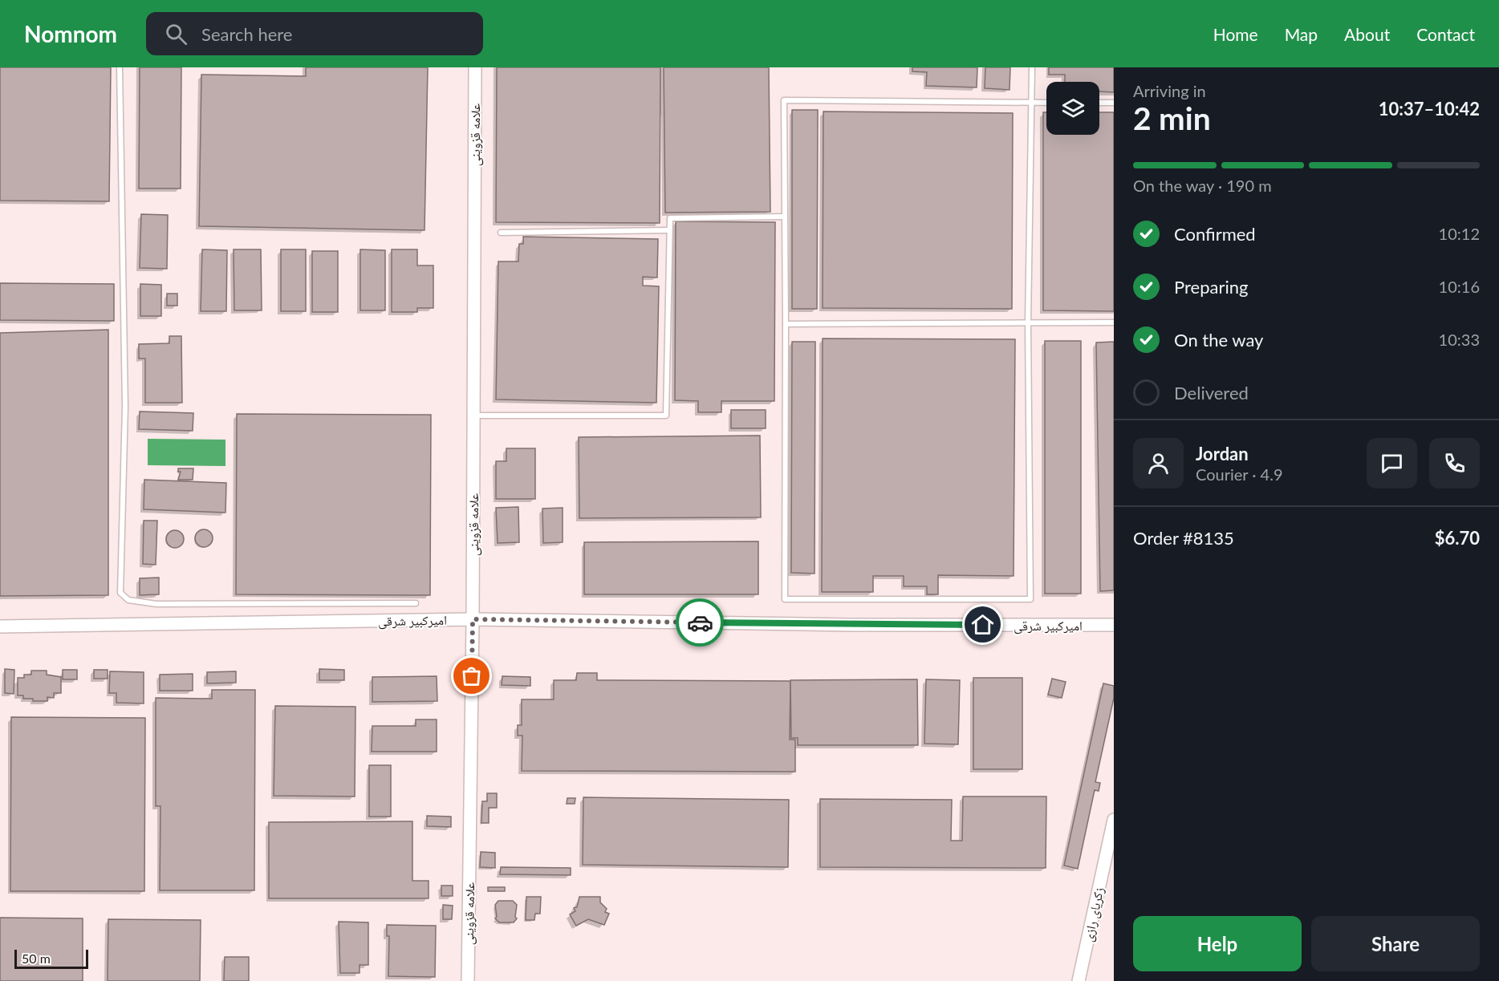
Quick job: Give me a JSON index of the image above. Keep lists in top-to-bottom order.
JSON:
{
  "streets": {
    "street": ["علامه قزوینی", "امیرکبیر شرقی", "زکریای رازی"]
  },
  "crossings": [
    ["علامه قزوینی", "امیرکبیر شرقی"]
  ],
  "scale_bar": "50 m",
  "page": {
    "header": "Nomnom",
    "search": "Search here",
    "nav": [
      "Home",
      "Map",
      "About",
      "Contact"
    ],
    "heading": ["2 min", "Arriving in", "10:37–10:42"],
    "panel": [
      "Jordan",
      "Courier · 4.9",
      "Order #8135",
      "$6.70"
    ],
    "bar": "On the way · 190 m",
    "list": [
      ["Confirmed", "10:12"],
      ["Preparing", "10:16"],
      ["On the way", "10:33"],
      "Delivered"
    ],
    "buttons": ["Help", "Share"],
    "scale": "50 m"
  }
}
